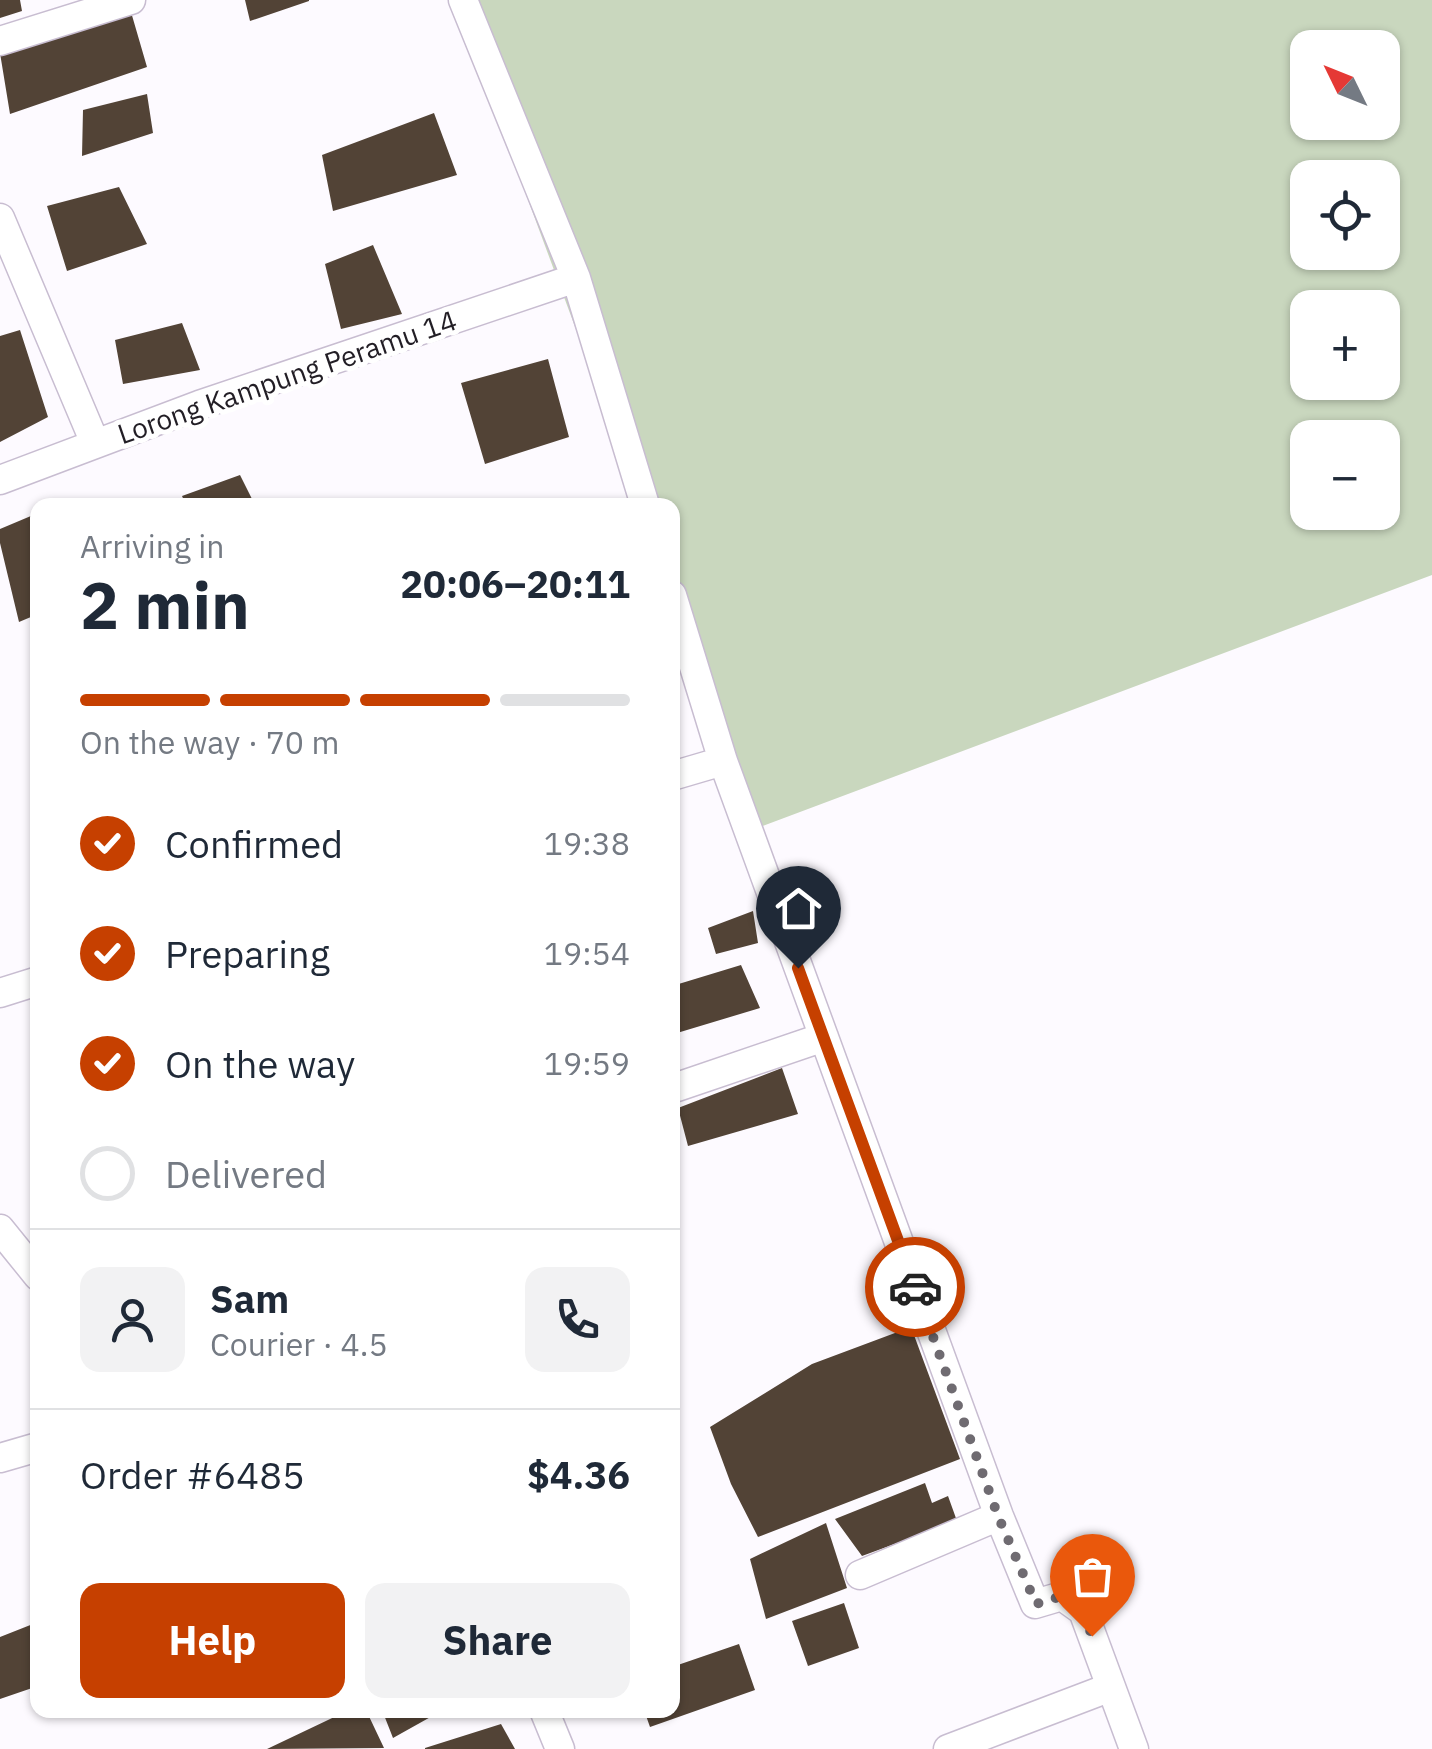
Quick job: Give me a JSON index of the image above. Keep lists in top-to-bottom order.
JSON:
{
  "streets": {
    "street": ["Lorong Kampung Peramu 14"]
  },
  "north": "top left",
  "page": {
    "map_buttons": ["+", "−"],
    "heading": ["2 min", "Arriving in", "20:06–20:11"],
    "panel": [
      "Sam",
      "Courier · 4.5",
      "Order #6485",
      "$4.36"
    ],
    "bar": "On the way · 70 m",
    "list": [
      ["Confirmed", "19:38"],
      ["Preparing", "19:54"],
      ["On the way", "19:59"],
      "Delivered"
    ],
    "buttons": ["Help", "Share"]
  }
}
